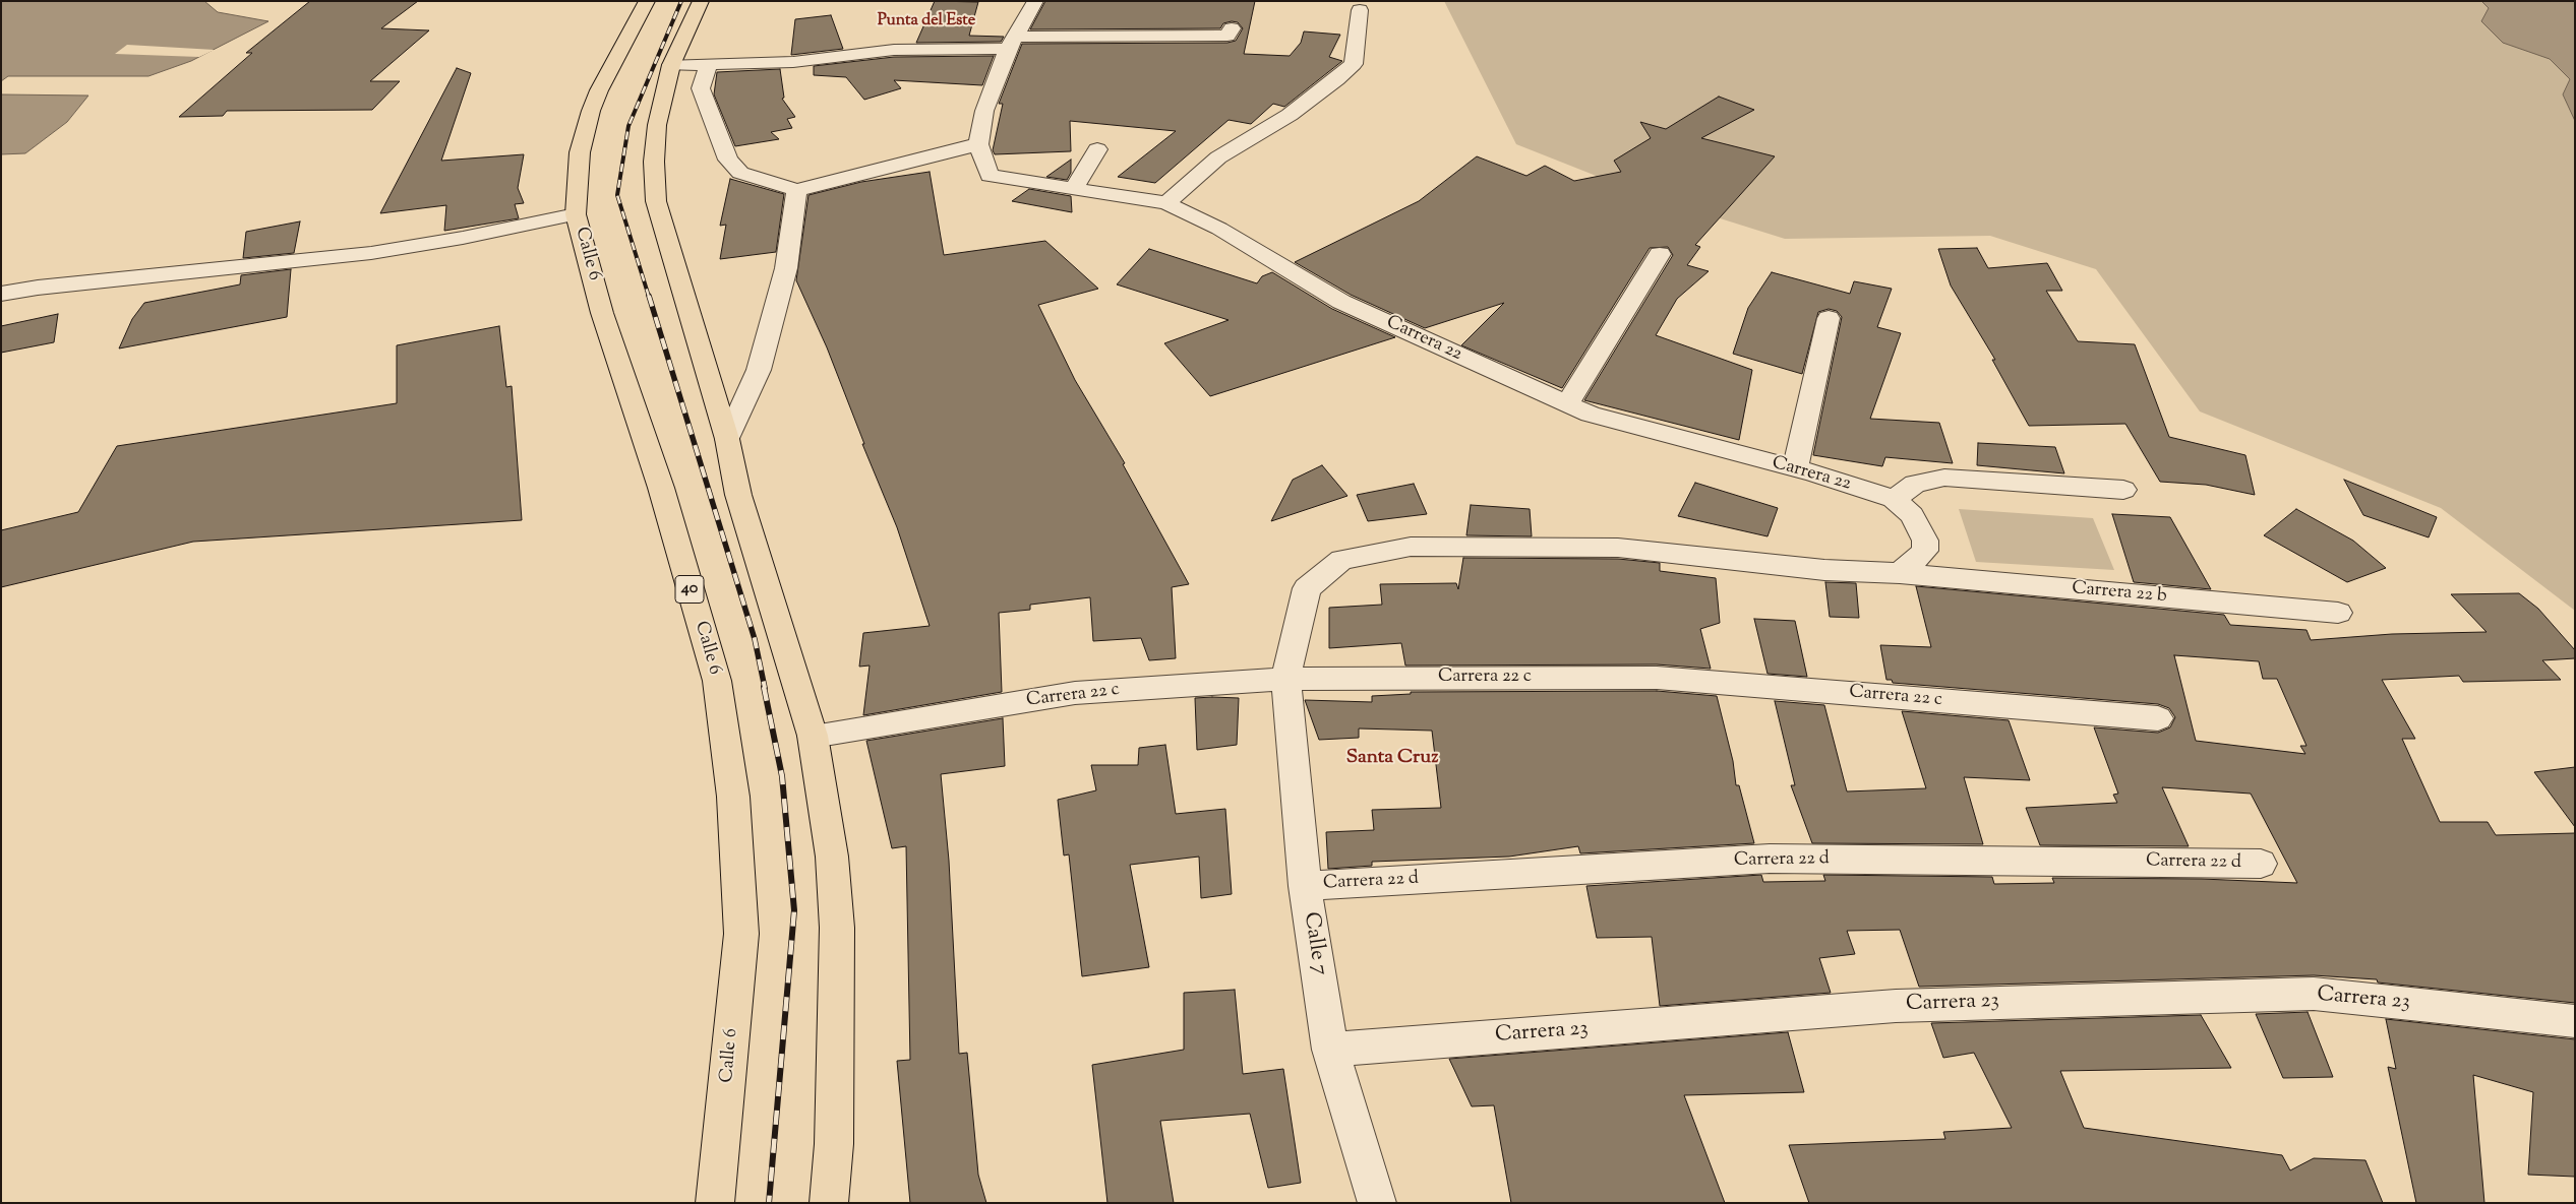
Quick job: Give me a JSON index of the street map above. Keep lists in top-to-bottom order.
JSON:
{
  "streets": {
    "highway": ["Calle 6", "40"],
    "street": [
      "Carrera 22",
      "Carrera 22 b",
      "Carrera 22 c",
      "Carrera 22 d",
      "Calle 7",
      "Carrera 23"
    ]
  },
  "crossings": [
    ["Carrera 22", "Carrera 22 b"],
    ["Carrera 22 c", "Calle 7"],
    ["Carrera 22 d", "Calle 7"],
    ["Calle 7", "Carrera 23"]
  ],
  "districts": ["Punta del Este", "Santa Cruz"]
}
